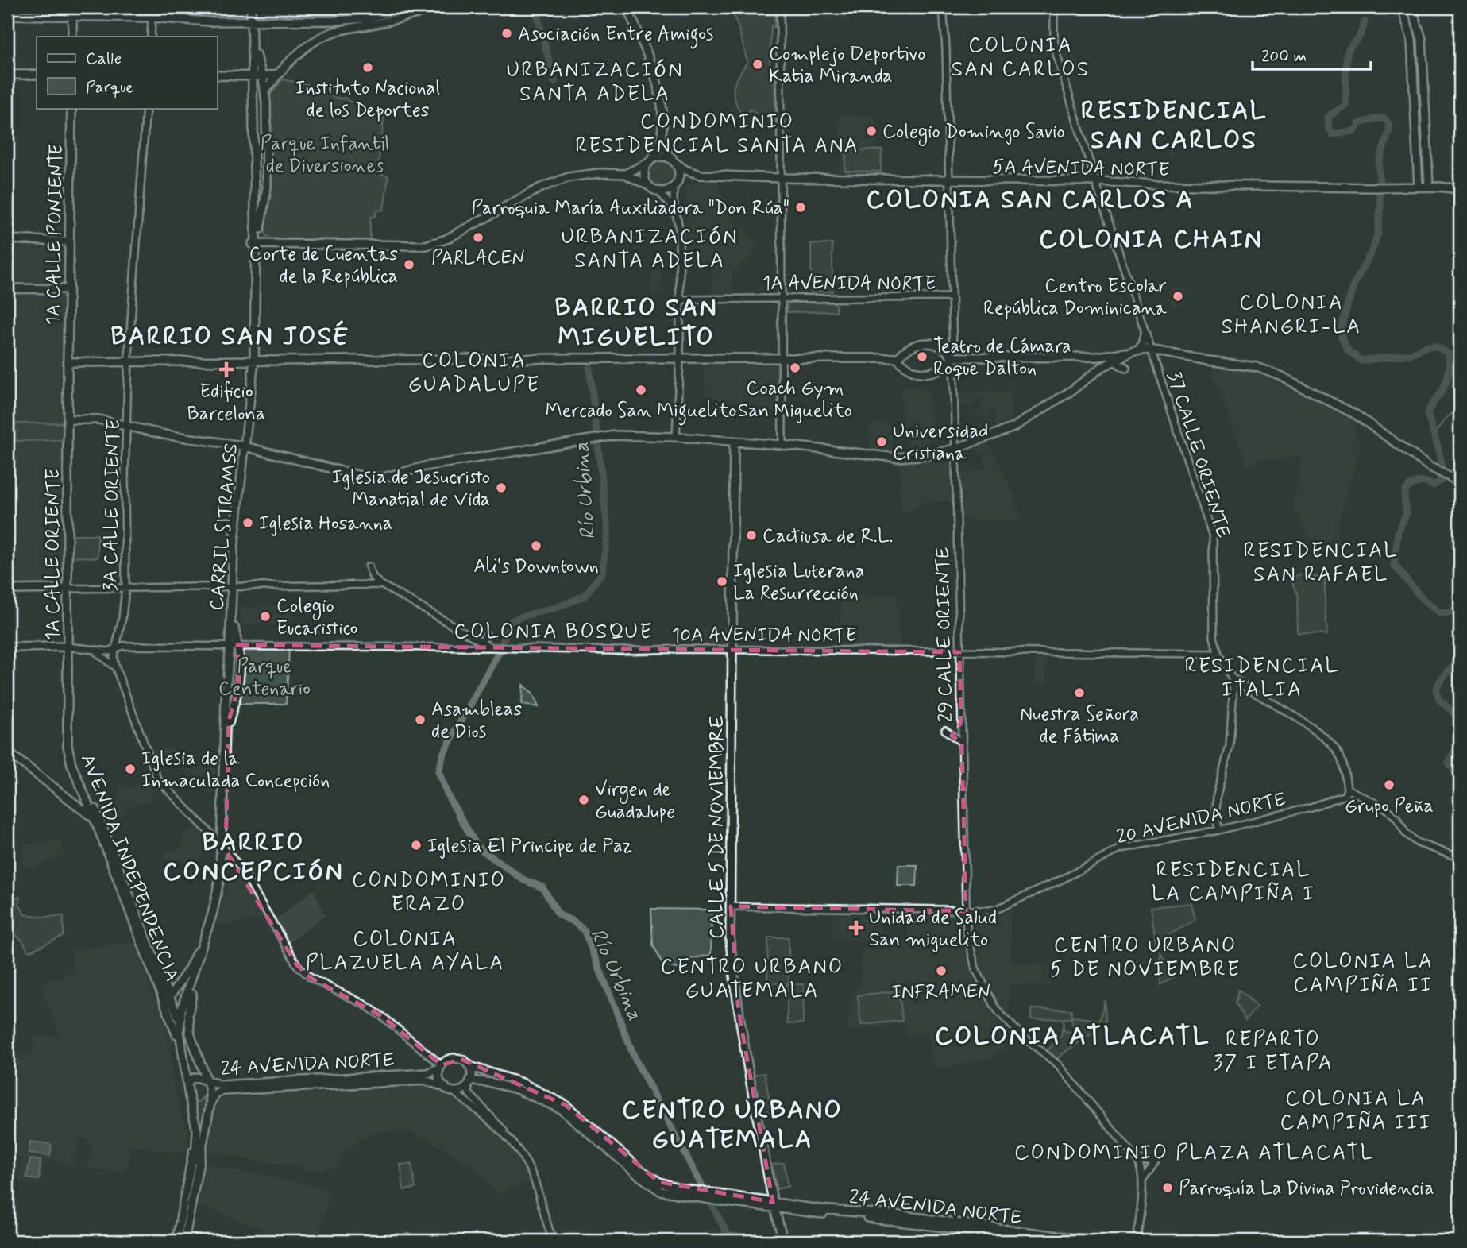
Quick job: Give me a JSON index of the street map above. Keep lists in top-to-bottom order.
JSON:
{
  "streets": {
    "main road": [
      "5A AVENIDA NORTE",
      "1A CALLE PONIENTE",
      "CARRIL SITRAMSS",
      "1A CALLE ORIENTE",
      "10A AVENIDA NORTE",
      "CALLE 5 DE NOVIEMBRE",
      "AVENIDA INDEPENDENCIA",
      "24 AVENIDA NORTE"
    ],
    "street": [
      "1A AVENIDA NORTE",
      "37 CALLE ORIENTE",
      "3A CALLE ORIENTE",
      "29 CALLE ORIENTE",
      "20 AVENIDA NORTE"
    ]
  },
  "crossings": [
    ["5A AVENIDA NORTE", "37 CALLE ORIENTE"],
    ["5A AVENIDA NORTE", "29 CALLE ORIENTE"],
    ["1A CALLE PONIENTE", "1A CALLE ORIENTE"],
    ["1A AVENIDA NORTE", "29 CALLE ORIENTE"],
    ["37 CALLE ORIENTE", "10A AVENIDA NORTE"],
    ["37 CALLE ORIENTE", "20 AVENIDA NORTE"],
    ["3A CALLE ORIENTE", "10A AVENIDA NORTE"],
    ["CARRIL SITRAMSS", "10A AVENIDA NORTE"],
    ["CARRIL SITRAMSS", "24 AVENIDA NORTE"],
    ["1A CALLE ORIENTE", "10A AVENIDA NORTE"],
    ["1A CALLE ORIENTE", "AVENIDA INDEPENDENCIA"],
    ["10A AVENIDA NORTE", "29 CALLE ORIENTE"],
    ["10A AVENIDA NORTE", "CALLE 5 DE NOVIEMBRE"],
    ["29 CALLE ORIENTE", "20 AVENIDA NORTE"],
    ["20 AVENIDA NORTE", "CALLE 5 DE NOVIEMBRE"],
    ["CALLE 5 DE NOVIEMBRE", "24 AVENIDA NORTE"]
  ],
  "districts": [
    "COLONIA SAN CARLOS",
    "URBANIZACIÓN SANTA ADELA",
    "RESIDENCIAL SAN CARLOS",
    "CONDOMINIO RESIDENCIAL SANTA ANA",
    "COLONIA SAN CARLOS A",
    "URBANIZACIÓN SANTA ADELA",
    "COLONIA CHAIN",
    "COLONIA SHANGRI-LA",
    "BARRIO SAN MIGUELITO",
    "BARRIO SAN JOSÉ",
    "COLONIA GUADALUPE",
    "RESIDENCIAL SAN RAFAEL",
    "COLONIA BOSQUE",
    "RESIDENCIAL ITALIA",
    "BARRIO CONCEPCIÓN",
    "RESIDENCIAL LA CAMPIÑA I",
    "CONDOMINIO ERAZO",
    "COLONIA PLAZUELA AYALA",
    "CENTRO URBANO 5 DE NOVIEMBRE",
    "COLONIA LA CAMPIÑA II",
    "CENTRO URBANO GUATEMALA",
    "COLONIA ATLACATL",
    "REPARTO 37 I ETAPA",
    "COLONIA LA CAMPIÑA III",
    "CENTRO URBANO GUATEMALA",
    "CONDOMINIO PLAZA ATLACATL"
  ],
  "water": ["Río Urbina"],
  "parks": ["Parque Infantil de Diversiones", "Parque Centenario"],
  "places": {
    "other": [
      "Asociación Entre Amigos",
      "Complejo Deportivo Katia Miranda",
      "Instituto Nacional de los Deportes",
      "Colegio Domingo Savio",
      "Parroquia María Auxiliadora \"Don Rúa\"",
      "PARLACEN",
      "Corte de Cuentas de la República",
      "Centro Escolar República Dominicana",
      "Teatro de Cámara Roque Dalton",
      "Coach Gym San Miguelito",
      "Mercado San Miguelito",
      "Universidad Cristiana",
      "Iglesia de Jesucristo Manatial de Vida",
      "Iglesia Hosanna",
      "Cactiusa de R.L.",
      "Ali's Downtown",
      "Iglesia Luterana La Resurrección",
      "Colegio Eucaristico",
      "Nuestra Señora de Fátima",
      "Asambleas de Dios",
      "Iglesia de la Inmaculada Concepción",
      "Grupo Peña",
      "Virgen de Guadalupe",
      "Iglesia El Principe de Paz",
      "INFRAMEN",
      "Parroquía La Divina Providencia"
    ],
    "health": ["Edificio Barcelona", "Unidad de Salud San miguelito"]
  },
  "legend": ["Calle", "Parque"],
  "scale_bar": "200 m"
}
